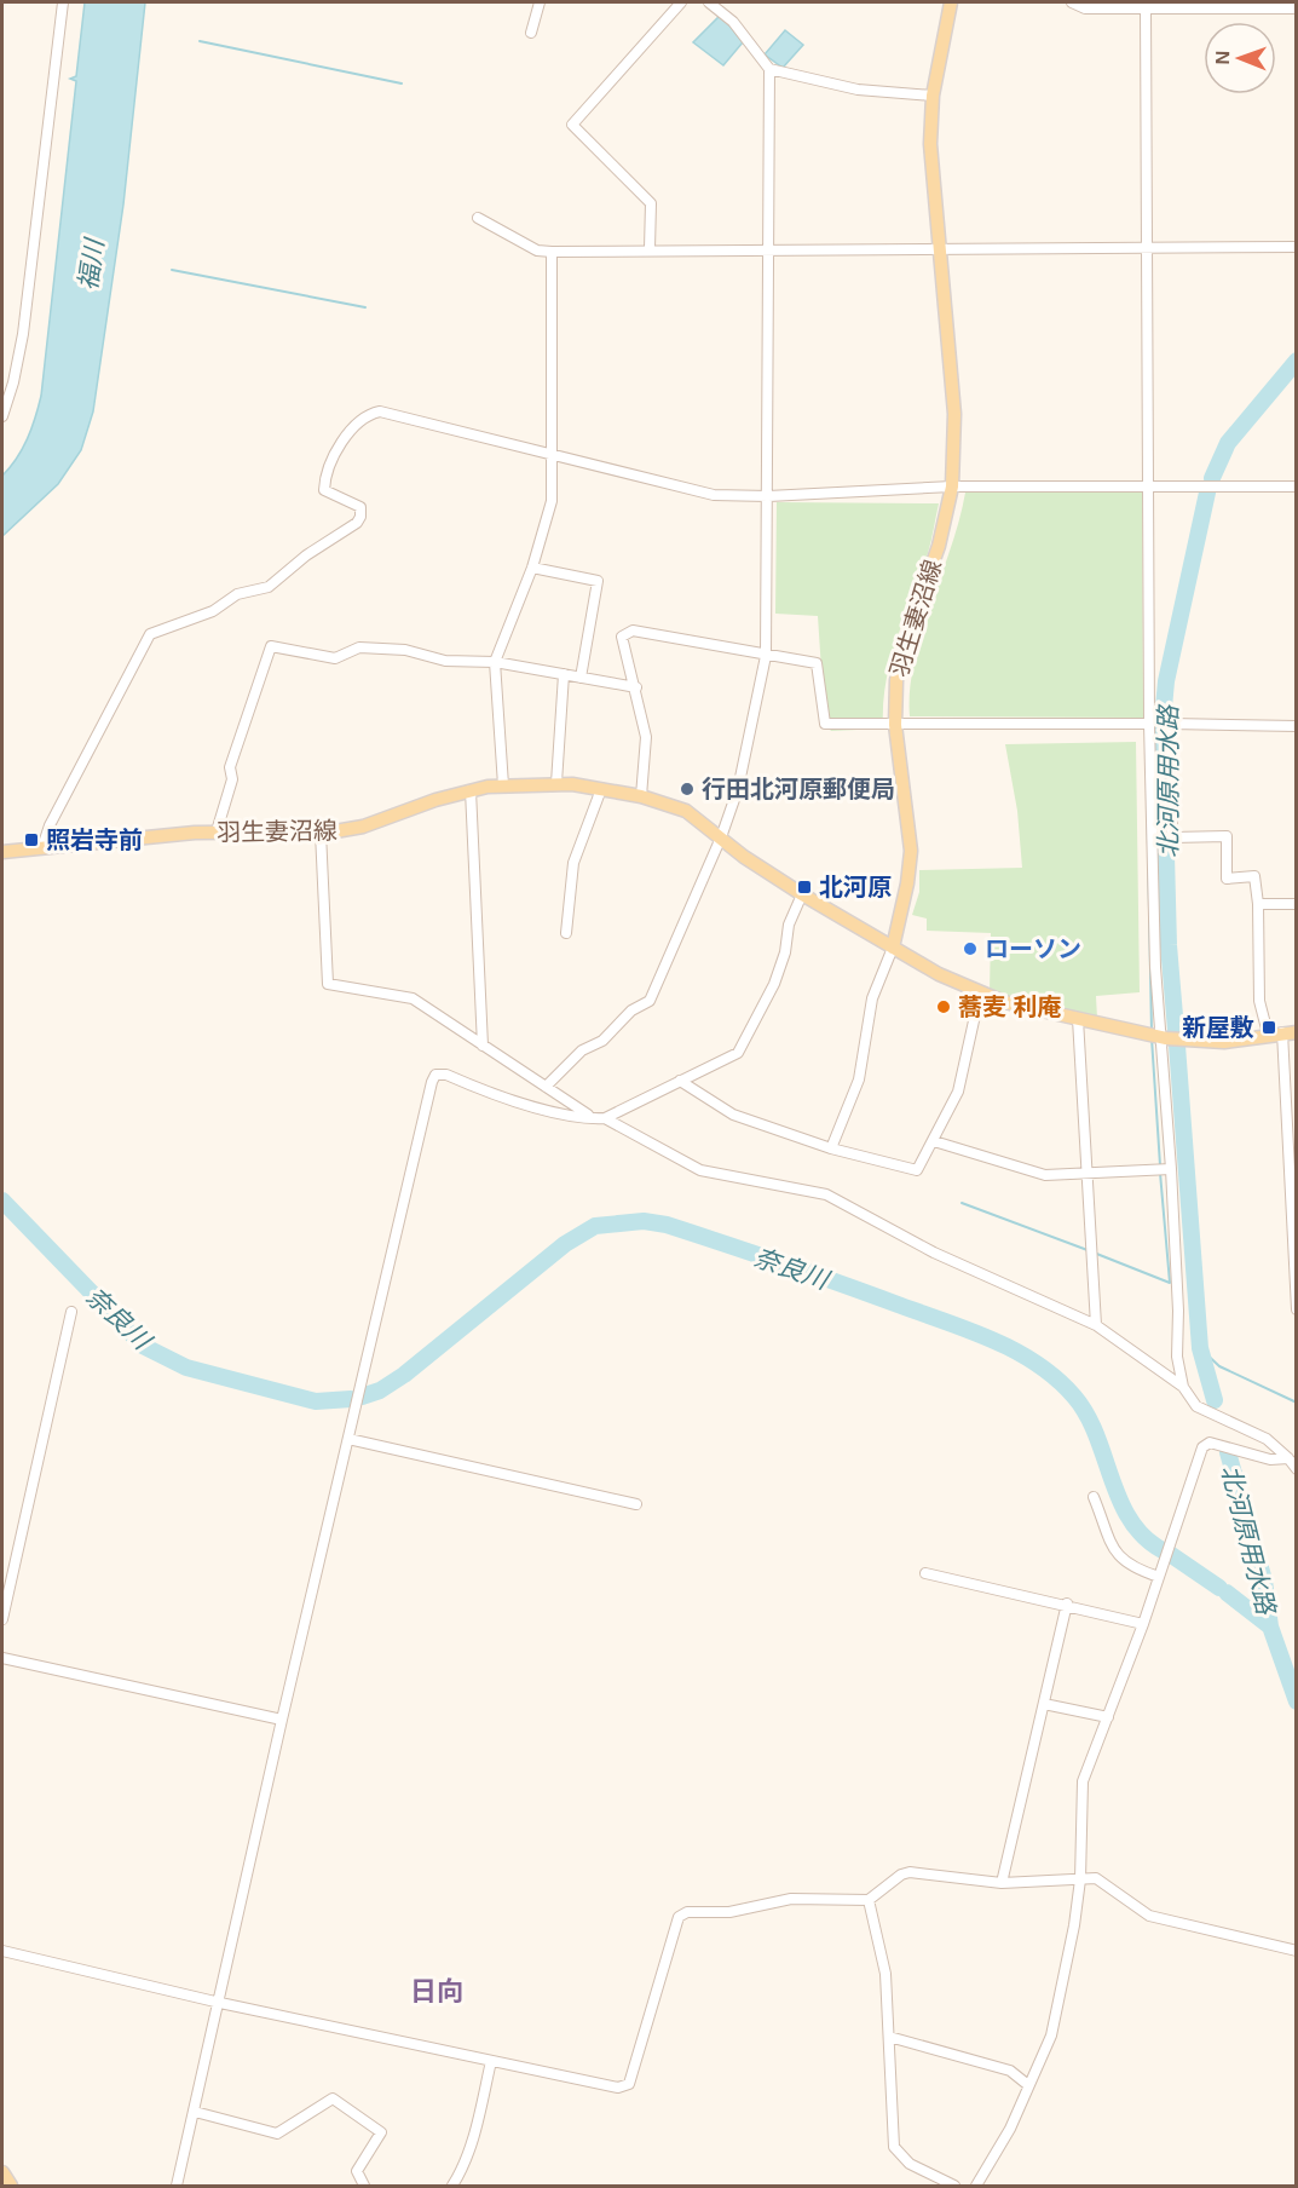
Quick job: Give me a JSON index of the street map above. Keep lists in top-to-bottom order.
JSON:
{
  "streets": {
    "main road": ["羽生妻沼線"]
  },
  "districts": ["日向"],
  "water": ["福川", "北河原用水路", "奈良川"],
  "places": {
    "other": ["行田北河原郵便局", "ローソン", "蕎麦 利庵"],
    "transit": ["照岩寺前", "北河原", "新屋敷"]
  },
  "north": "left"
}
